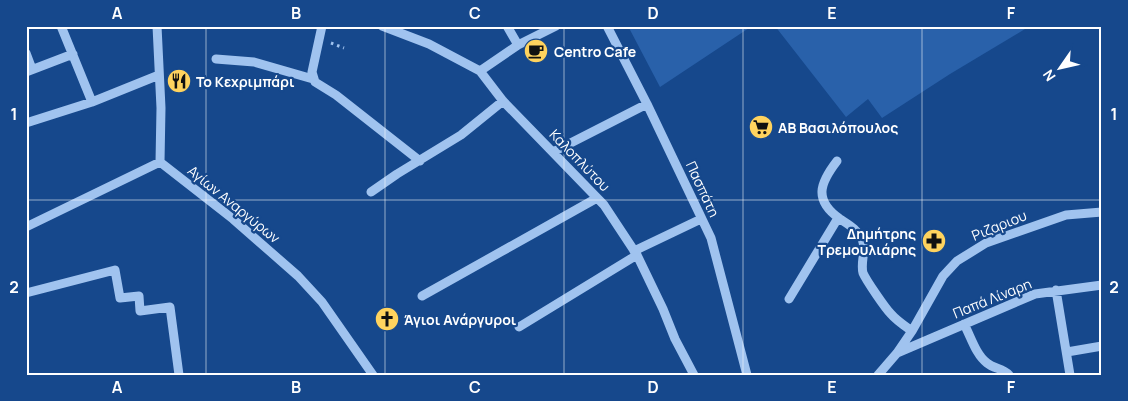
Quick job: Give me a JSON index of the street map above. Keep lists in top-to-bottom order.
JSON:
{
  "streets": {
    "street": [
      "Καλοπλύτου",
      "Πασπάτη",
      "Αγίων Αναργύρων",
      "Ριζαριου",
      "Παπά Λίναρη"
    ]
  },
  "crossings": [
    ["Ριζαριου", "Παπά Λίναρη"]
  ],
  "places": {
    "cafe": ["Centro Cafe"],
    "restaurant": ["Το Κεχριμπάρι"],
    "supermarket": ["ΑΒ Βασιλόπουλος"],
    "pharmacy": ["Δημήτρης Τρεμουλιάρης"],
    "church": ["Άγιοι Ανάργυροι"]
  },
  "north": "bottom left",
  "grid": {
    "columns": [
      "A",
      "B",
      "C",
      "D",
      "E",
      "F"
    ],
    "rows": ["1", "2"]
  }
}
